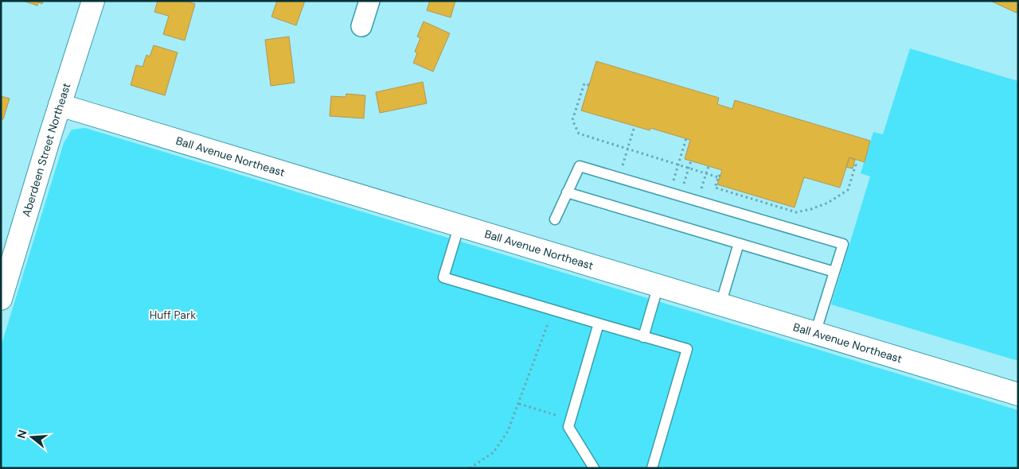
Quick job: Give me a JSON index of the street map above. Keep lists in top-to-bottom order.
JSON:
{
  "streets": {
    "street": ["Aberdeen Street Northeast", "Ball Avenue Northeast"]
  },
  "crossings": [
    ["Aberdeen Street Northeast", "Ball Avenue Northeast"]
  ],
  "parks": ["Huff Park"],
  "north": "left"
}
